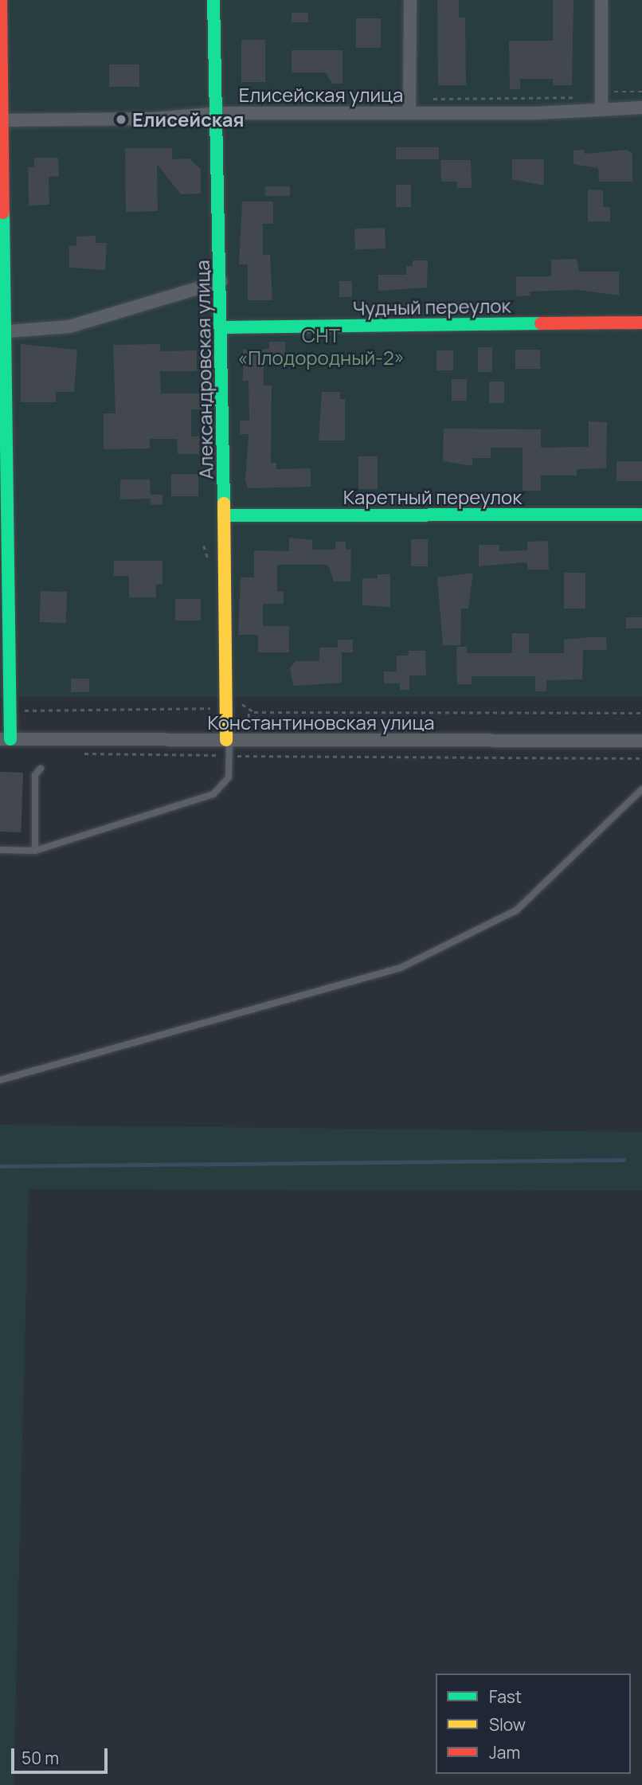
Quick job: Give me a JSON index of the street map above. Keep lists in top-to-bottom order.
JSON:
{
  "streets": {
    "street": [
      "Елисейская улица",
      "Чудный переулок",
      "Александровская улица",
      "Каретный переулок",
      "Константиновская улица"
    ]
  },
  "crossings": [
    ["Елисейская улица", "Александровская улица"],
    ["Чудный переулок", "Александровская улица"],
    ["Александровская улица", "Каретный переулок"],
    ["Александровская улица", "Константиновская улица"]
  ],
  "parks": ["СНТ «Плодородный-2»"],
  "places": ["Елисейская"],
  "legend": ["Fast", "Slow", "Jam"],
  "scale_bar": "50 m"
}
